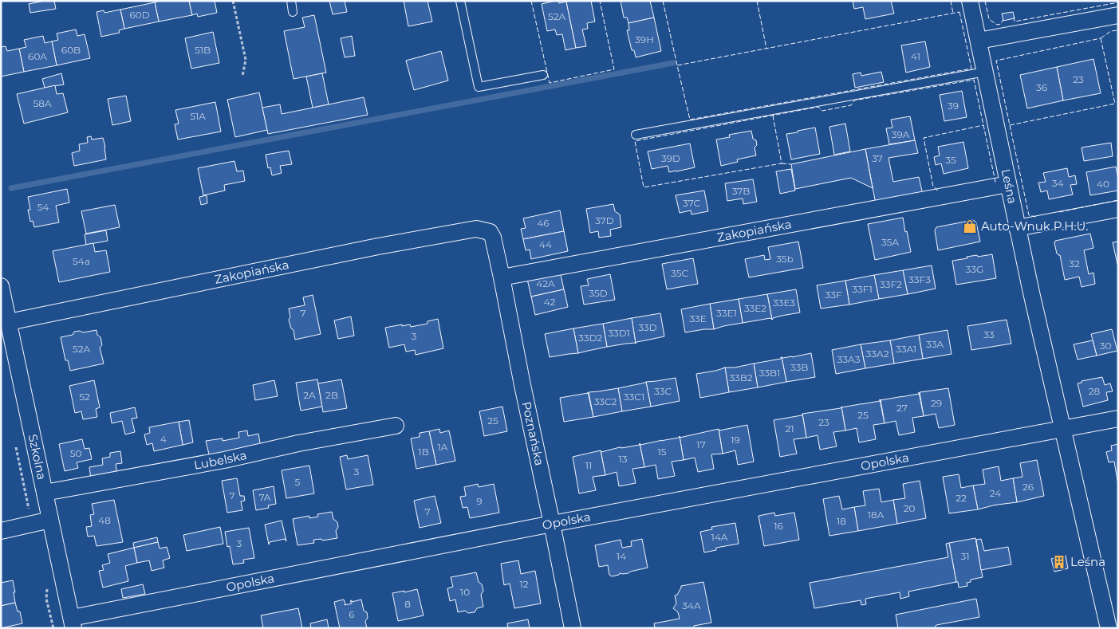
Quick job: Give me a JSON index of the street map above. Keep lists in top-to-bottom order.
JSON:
{
  "streets": {
    "street": [
      "Leśna",
      "Zakopiańska",
      "Poznańska",
      "Szkolna",
      "Lubelska",
      "Opolska"
    ]
  },
  "crossings": [
    ["Leśna", "Zakopiańska"],
    ["Leśna", "Opolska"],
    ["Zakopiańska", "Poznańska"],
    ["Zakopiańska", "Szkolna"],
    ["Poznańska", "Opolska"],
    ["Szkolna", "Lubelska"],
    ["Szkolna", "Opolska"]
  ],
  "places": {
    "shop": ["Auto-Wnuk P.H.U."],
    "building": ["Leśna"]
  },
  "house_numbers": [
    "60D",
    "52A",
    "39H",
    "60B",
    "51B",
    "60A",
    "41",
    "23",
    "36",
    "58A",
    "39",
    "51A",
    "39A",
    "39D",
    "37",
    "35",
    "34",
    "40",
    "37B",
    "37C",
    "54",
    "37D",
    "46",
    "35A",
    "44",
    "35b",
    "54a",
    "32",
    "33G",
    "35C",
    "33F3",
    "42A",
    "33F2",
    "33F1",
    "35D",
    "33F",
    "42",
    "33E3",
    "33E2",
    "7",
    "33E1",
    "33E",
    "33D",
    "33D1",
    "33",
    "3",
    "33D2",
    "33A",
    "30",
    "52A",
    "33A1",
    "33A2",
    "33A3",
    "33B",
    "33B1",
    "33B2",
    "33C",
    "28",
    "2A",
    "2B",
    "52",
    "33C1",
    "33C2",
    "29",
    "27",
    "25",
    "25",
    "23",
    "21",
    "4",
    "19",
    "17",
    "1A",
    "1B",
    "15",
    "50",
    "13",
    "11",
    "3",
    "5",
    "26",
    "24",
    "7",
    "7A",
    "22",
    "9",
    "20",
    "7",
    "18A",
    "48",
    "18",
    "16",
    "14A",
    "3",
    "14",
    "31",
    "12",
    "10",
    "8",
    "34A",
    "6"
  ]
}
